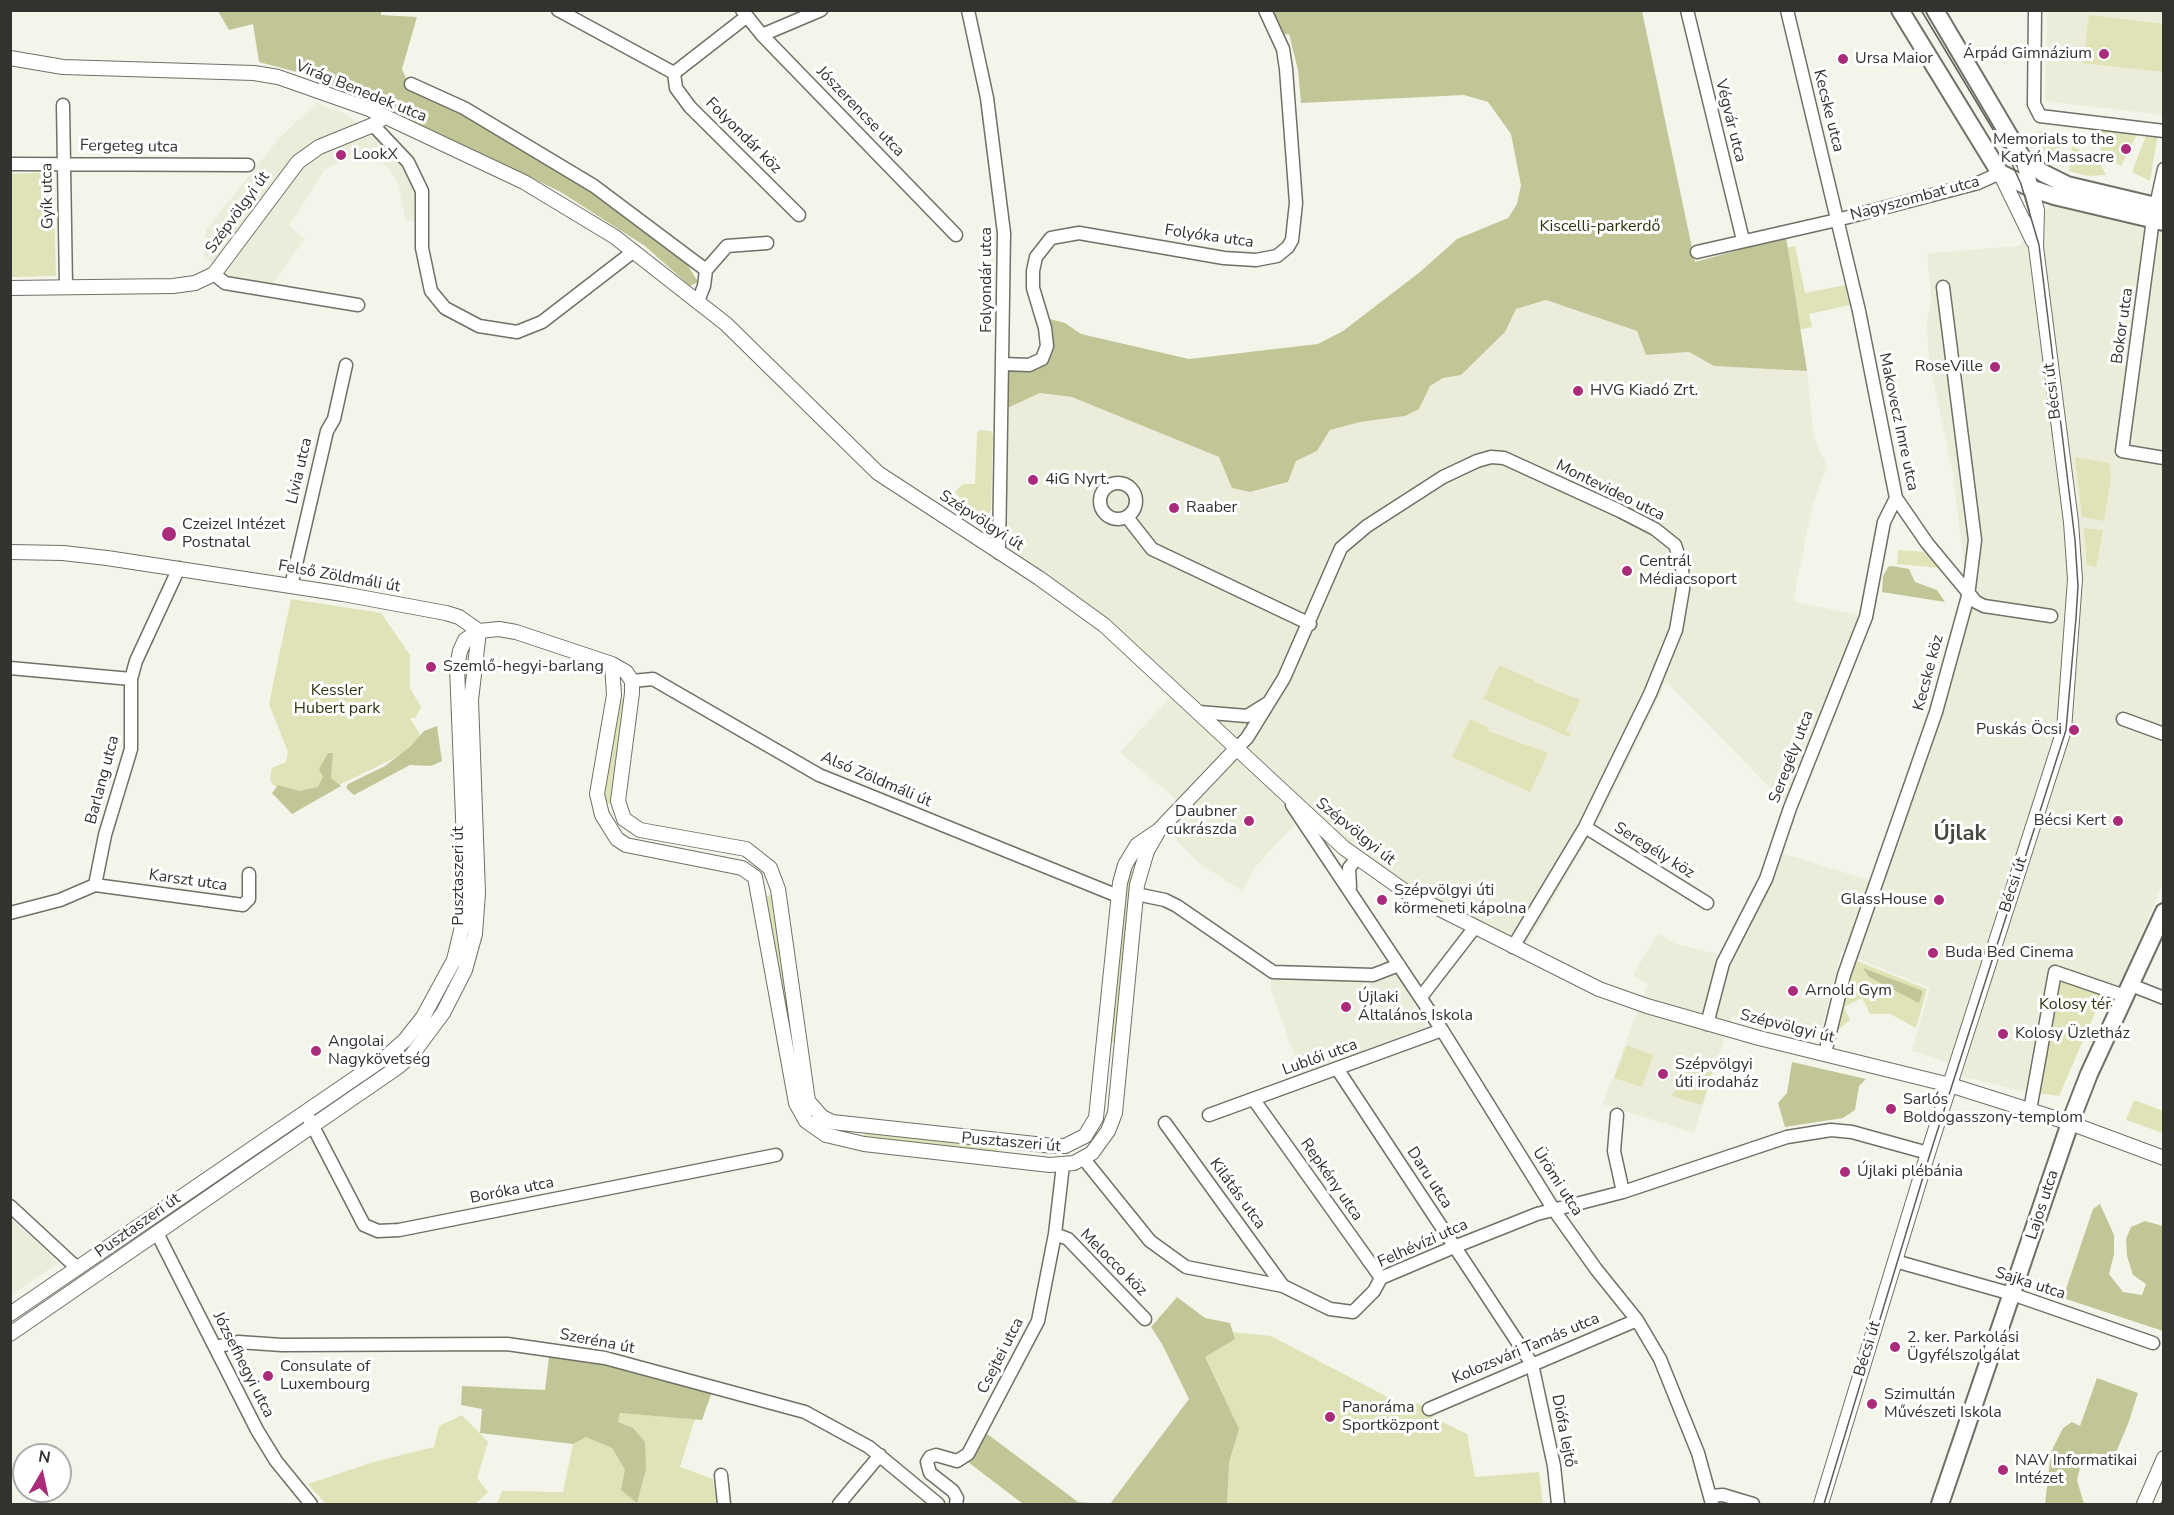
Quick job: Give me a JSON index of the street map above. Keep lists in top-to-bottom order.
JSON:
{
  "streets": {
    "main road": ["Nagyszombat utca", "Bécsi út", "Lajos utca"],
    "street": [
      "Virág Benedek utca",
      "Kecske utca",
      "Jószerencse utca",
      "Végvár utca",
      "Folyondár köz",
      "Fergeteg utca",
      "Gyík utca",
      "Szépvölgyi út",
      "Folyóka utca",
      "Folyondár utca",
      "Bokor utca",
      "Makovecz Imre utca",
      "Lívia utca",
      "Montevideo utca",
      "Felső Zöldmáli út",
      "Kecske köz",
      "Seregély utca",
      "Barlang utca",
      "Alsó Zöldmáli út",
      "Seregély köz",
      "Pusztaszeri út",
      "Karszt utca",
      "Lublói utca",
      "Daru utca",
      "Repkény utca",
      "Ürömi utca",
      "Boróka utca",
      "Kilátás utca",
      "Felhévízi utca",
      "Melocco köz",
      "Sajka utca",
      "Szeréna út",
      "Kolozsvári Tamás utca",
      "Csejtei utca",
      "Józsefhegyi utca",
      "Diófa lejtő"
    ]
  },
  "crossings": [
    ["Virág Benedek utca", "Szépvölgyi út"],
    ["Kecske utca", "Nagyszombat utca"],
    ["Kecske utca", "Makovecz Imre utca"],
    ["Végvár utca", "Nagyszombat utca"],
    ["Fergeteg utca", "Gyík utca"],
    ["Gyík utca", "Szépvölgyi út"],
    ["Nagyszombat utca", "Bokor utca"],
    ["Nagyszombat utca", "Bécsi út"],
    ["Nagyszombat utca", "Makovecz Imre utca"],
    ["Szépvölgyi út", "Folyondár utca"],
    ["Szépvölgyi út", "Bécsi út"],
    ["Szépvölgyi út", "Montevideo utca"],
    ["Szépvölgyi út", "Kecske köz"],
    ["Szépvölgyi út", "Seregély utca"],
    ["Szépvölgyi út", "Pusztaszeri út"],
    ["Szépvölgyi út", "Ürömi utca"],
    ["Szépvölgyi út", "Lajos utca"],
    ["Folyóka utca", "Folyondár utca"],
    ["Bécsi út", "Felhévízi utca"],
    ["Bécsi út", "Sajka utca"],
    ["Makovecz Imre utca", "Kecske köz"],
    ["Makovecz Imre utca", "Seregély utca"],
    ["Lívia utca", "Felső Zöldmáli út"],
    ["Montevideo utca", "Seregély köz"],
    ["Montevideo utca", "Pusztaszeri út"],
    ["Felső Zöldmáli út", "Barlang utca"],
    ["Felső Zöldmáli út", "Pusztaszeri út"],
    ["Barlang utca", "Karszt utca"],
    ["Alsó Zöldmáli út", "Pusztaszeri út"],
    ["Pusztaszeri út", "Boróka utca"],
    ["Pusztaszeri út", "Felhévízi utca"],
    ["Pusztaszeri út", "Csejtei utca"],
    ["Pusztaszeri út", "Józsefhegyi utca"],
    ["Lublói utca", "Daru utca"],
    ["Lublói utca", "Repkény utca"],
    ["Lublói utca", "Ürömi utca"],
    ["Daru utca", "Felhévízi utca"],
    ["Daru utca", "Kolozsvári Tamás utca"],
    ["Daru utca", "Diófa lejtő"],
    ["Repkény utca", "Felhévízi utca"],
    ["Ürömi utca", "Felhévízi utca"],
    ["Ürömi utca", "Kolozsvári Tamás utca"],
    ["Kilátás utca", "Felhévízi utca"],
    ["Lajos utca", "Sajka utca"],
    ["Melocco köz", "Csejtei utca"],
    ["Szeréna út", "Józsefhegyi utca"],
    ["Kolozsvári Tamás utca", "Diófa lejtő"]
  ],
  "districts": ["Újlak"],
  "parks": ["Kiscelli-parkerdő", "Kessler Hubert park", "Kolosy tér"],
  "places": [
    "Árpád Gimnázium",
    "Ursa Maior",
    "Memorials to the Katyń Massacre",
    "LookX",
    "RoseVille",
    "HVG Kiadó Zrt.",
    "4iG Nyrt.",
    "Raaber",
    "Czeizel Intézet Postnatal",
    "Centrál Médiacsoport",
    "Szemlő-hegyi-barlang",
    "Puskás Öcsi",
    "Daubner cukrászda",
    "Bécsi Kert",
    "Szépvölgyi úti körmeneti kápolna",
    "GlassHouse",
    "Buda Bed Cinema",
    "Arnold Gym",
    "Újlaki Általános Iskola",
    "Kolosy Üzletház",
    "Angolai Nagykövetség",
    "Szépvölgyi úti irodaház",
    "Sarlós Boldogasszony-templom",
    "Újlaki plébánia",
    "2. ker. Parkolási Ügyfélszolgálat",
    "Consulate of Luxembourg",
    "Szimultán Művészeti Iskola",
    "Panoráma Sportközpont",
    "NAV Informatikai Intézet"
  ],
  "north": "top"
}
